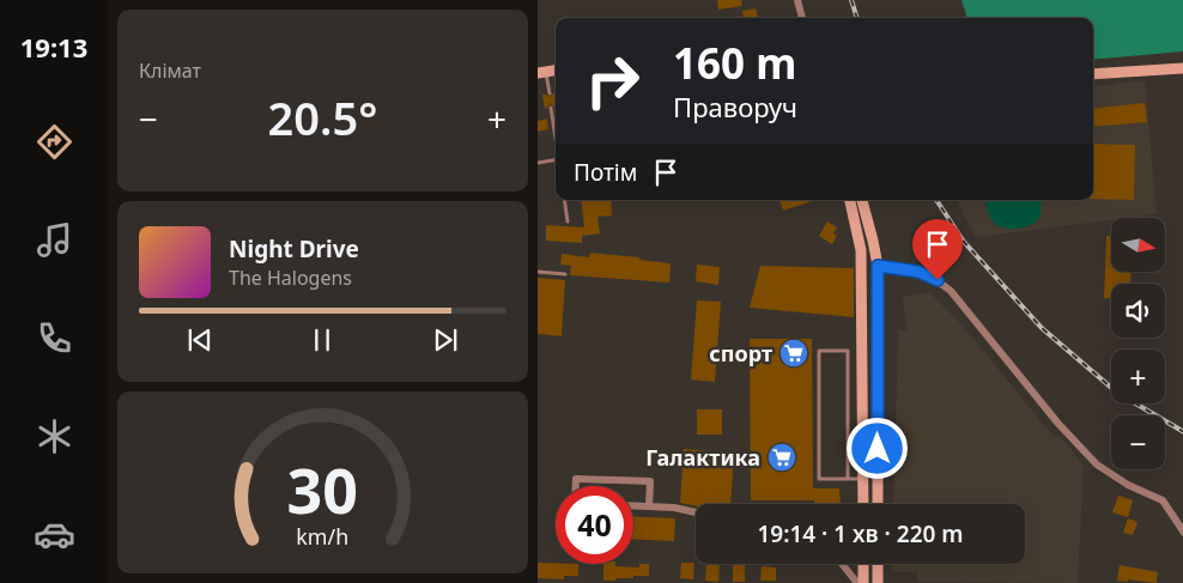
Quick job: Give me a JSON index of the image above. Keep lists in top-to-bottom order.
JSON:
{
  "places": {
    "supermarket": ["спорт", "Галактика"]
  },
  "north": "right",
  "page": {
    "tabs": "19:13",
    "tile": "Клімат",
    "turn": ["160 m", "Праворуч"],
    "heat": ["−", "20.5°", "+"],
    "then": "Потім",
    "map_buttons": ["+", "−"],
    "song": ["Night Drive", "The Halogens"],
    "limit": "40",
    "trip": "19:14 · 1 хв · 220 m",
    "gauge": ["30", "km/h"]
  }
}
